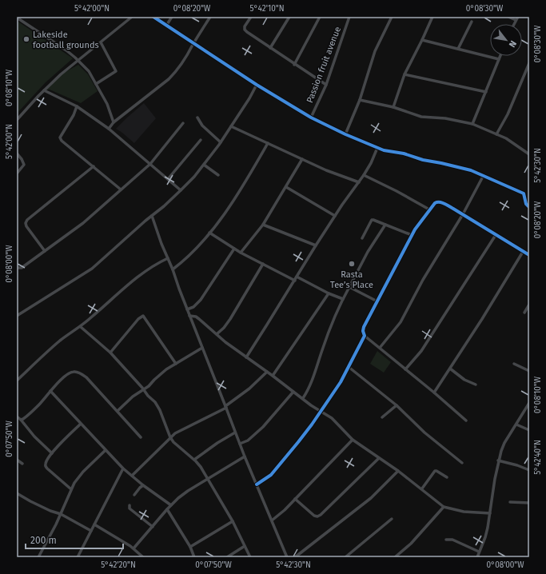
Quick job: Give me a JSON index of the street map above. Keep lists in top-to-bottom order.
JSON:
{
  "streets": {
    "street": ["Passion fruit avenue"]
  },
  "places": ["Lakeside football grounds", "Rasta Tee’s Place"],
  "scale_bar": "200 m",
  "north": "bottom right",
  "coordinates": [
    "5°42'00\"N",
    "0°08'20\"W",
    "5°42'10\"N",
    "0°08'30\"W",
    "0°08'10\"W",
    "5°42'30\"N",
    "0°08'00\"W",
    "0°07'50\"W",
    "5°42'40\"N",
    "5°42'20\"N"
  ]
}
